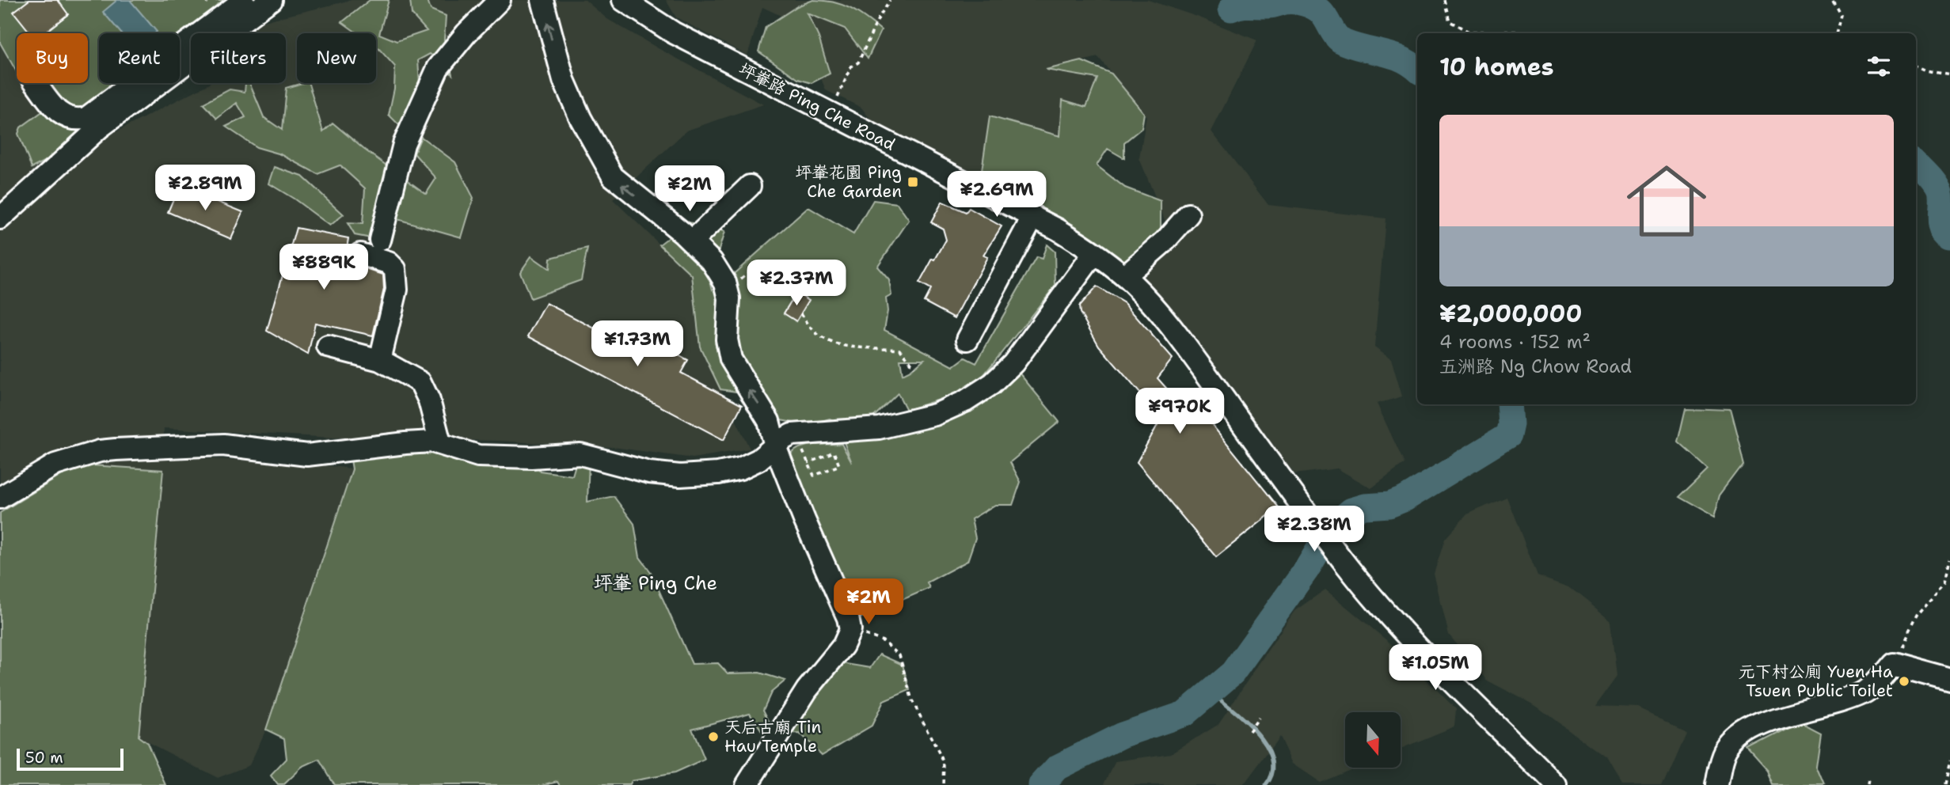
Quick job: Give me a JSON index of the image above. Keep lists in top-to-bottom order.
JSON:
{
  "streets": {
    "street": ["坪輋路 Ping Che Road"]
  },
  "districts": ["坪輋 Ping Che"],
  "places": {
    "transit": ["坪輋花園 Ping Che Garden"],
    "other": ["元下村公廁 Yuen Ha Tsuen Public Toilet", "天后古廟 Tin Hau Temple"]
  },
  "scale_bar": "50 m",
  "north": "bottom",
  "page": {
    "chip": [
      "Buy",
      "Rent",
      "Filters",
      "New"
    ],
    "heading": "10 homes",
    "list": [
      {
        "name": "¥2,000,000",
        "note": "4 rooms · 152 m² · 五洲路 Ng Chow Road"
      }
    ],
    "price": [
      "¥2.89M",
      "¥2M",
      "¥2.69M",
      "¥889K",
      "¥2.37M",
      "¥1.73M",
      "¥970K",
      "¥2.38M",
      "¥2M",
      "¥1.05M"
    ],
    "scale": "50 m"
  }
}
